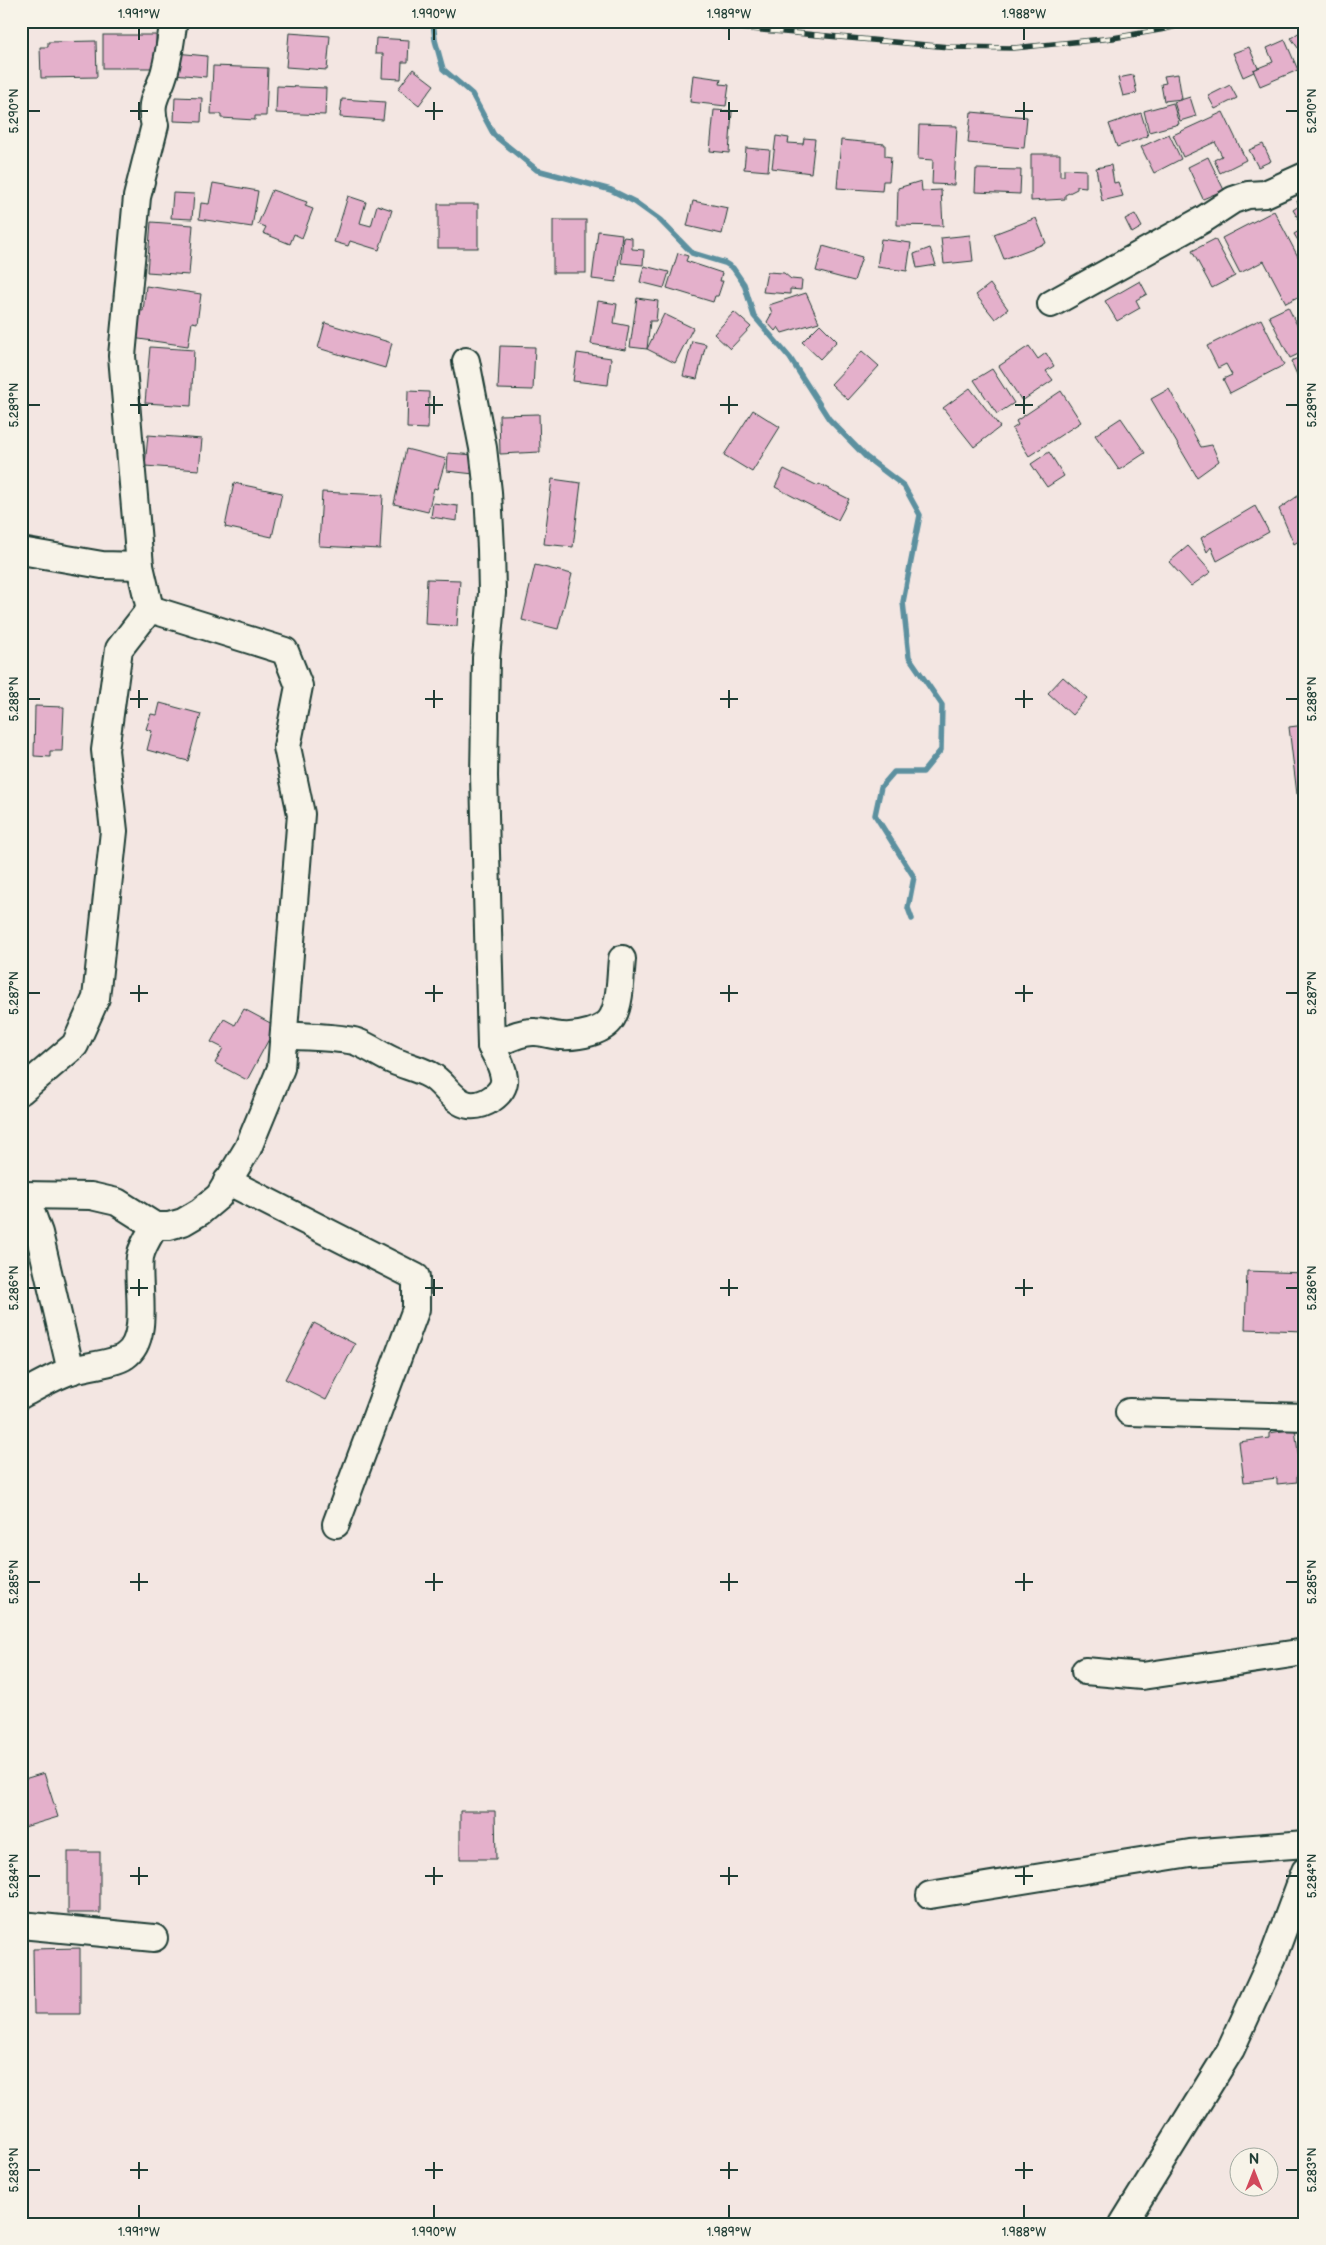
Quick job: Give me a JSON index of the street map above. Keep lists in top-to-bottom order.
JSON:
{
  "north": "top",
  "coordinates": [
    "1.991°W",
    "1.990°W",
    "1.989°W",
    "1.988°W",
    "5.290°N",
    "5.289°N",
    "5.288°N",
    "5.287°N",
    "5.286°N",
    "5.285°N",
    "5.284°N",
    "5.283°N"
  ]
}
